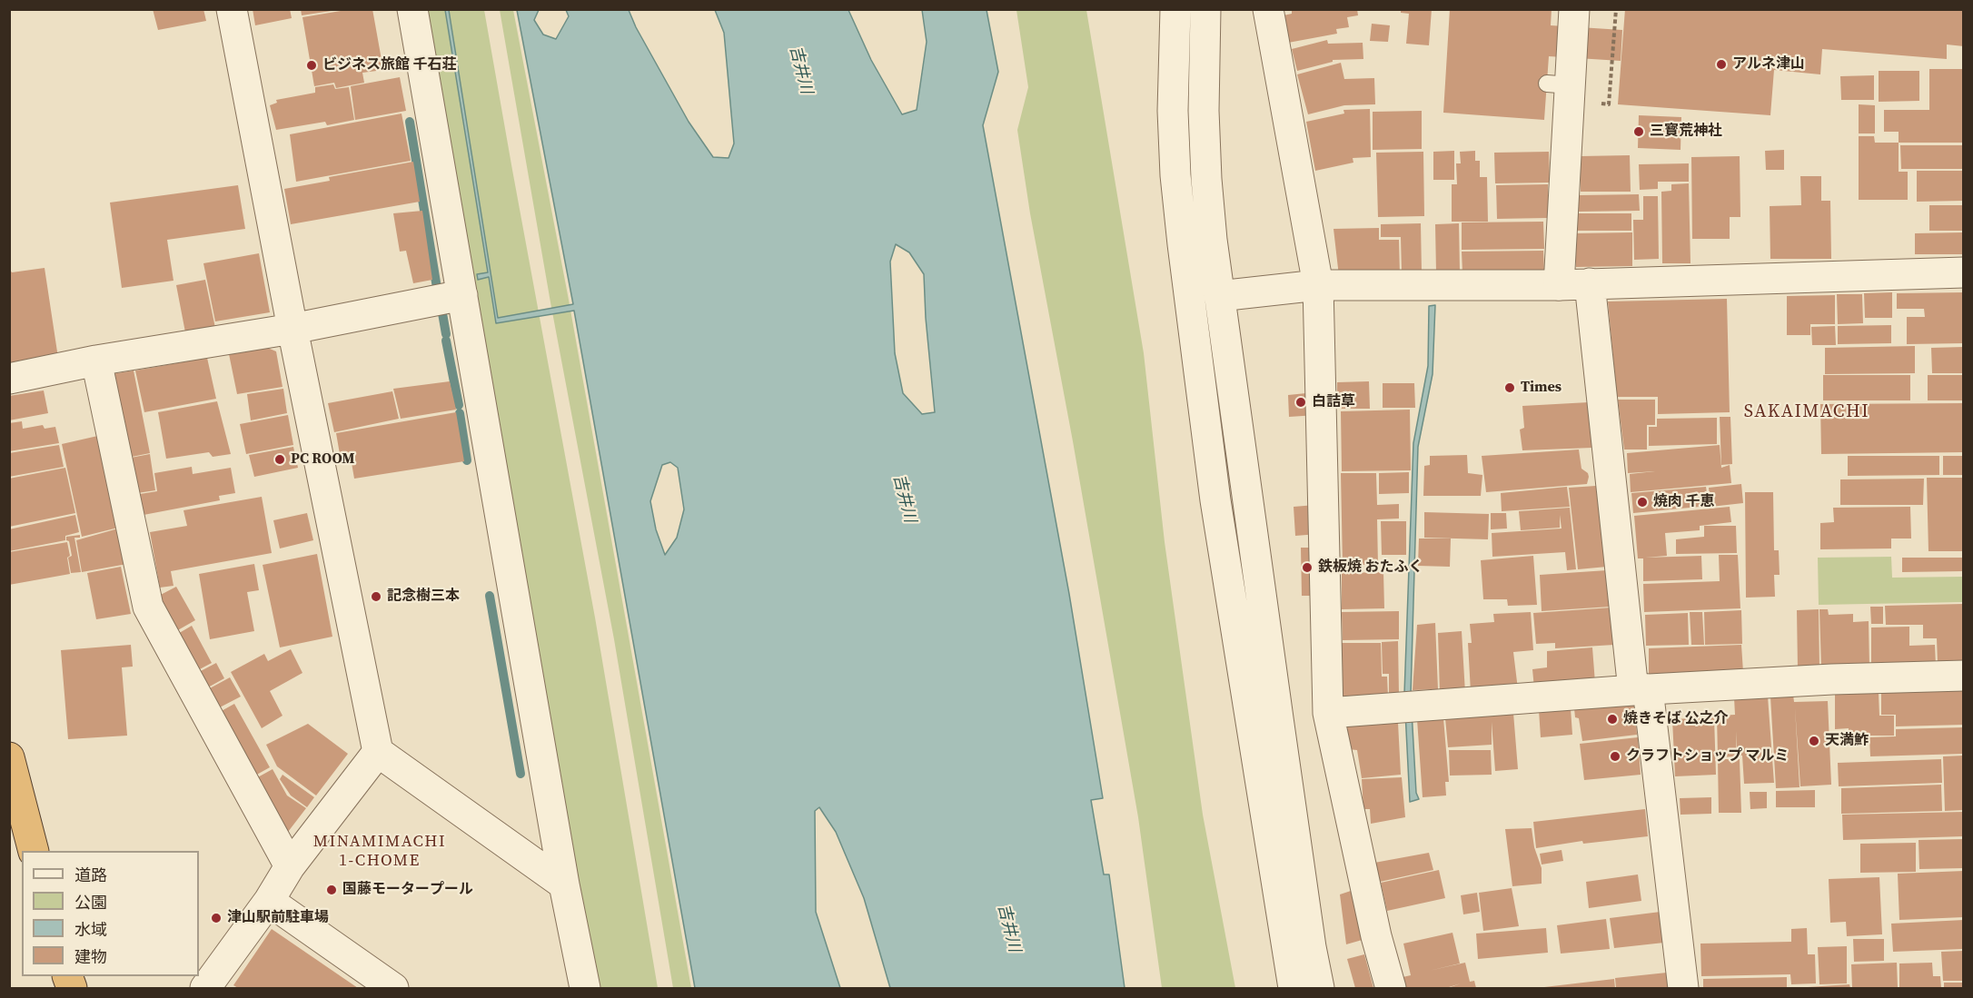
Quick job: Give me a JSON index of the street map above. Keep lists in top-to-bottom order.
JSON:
{
  "districts": ["SAKAIMACHI", "MINAMIMACHI 1-CHOME"],
  "water": ["吉井川"],
  "places": [
    "アルネ津山",
    "ビジネス旅館 千石荘",
    "三寳荒神社",
    "Times",
    "白詰草",
    "PC ROOM",
    "焼肉 千恵",
    "鉄板焼 おたふく",
    "記念樹三本",
    "焼きそば 公之介",
    "天満鮓",
    "クラフトショップ マルミ",
    "国藤モータープール",
    "津山駅前駐車場"
  ],
  "legend": [
    "道路",
    "公園",
    "水域",
    "建物"
  ]
}
